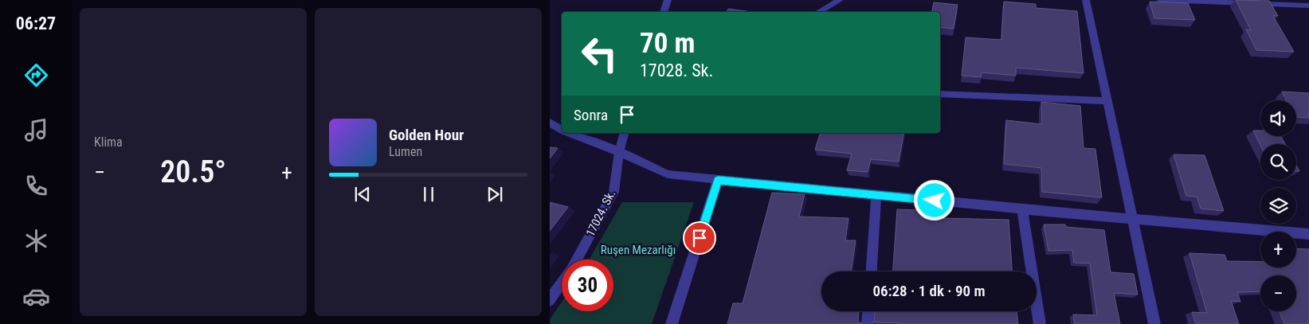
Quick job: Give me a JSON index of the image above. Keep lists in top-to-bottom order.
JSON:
{
  "streets": {
    "street": ["17024. Sk."]
  },
  "parks": ["Ruşen Mezarlığı"],
  "page": {
    "tabs": "06:27",
    "tile": "Klima",
    "turn": ["70 m", "17028. Sk."],
    "then": "Sonra",
    "map_buttons": ["+", "−"],
    "song": ["Golden Hour", "Lumen"],
    "heat": ["−", "20.5°", "+"],
    "limit": "30",
    "trip": "06:28 · 1 dk · 90 m"
  }
}
